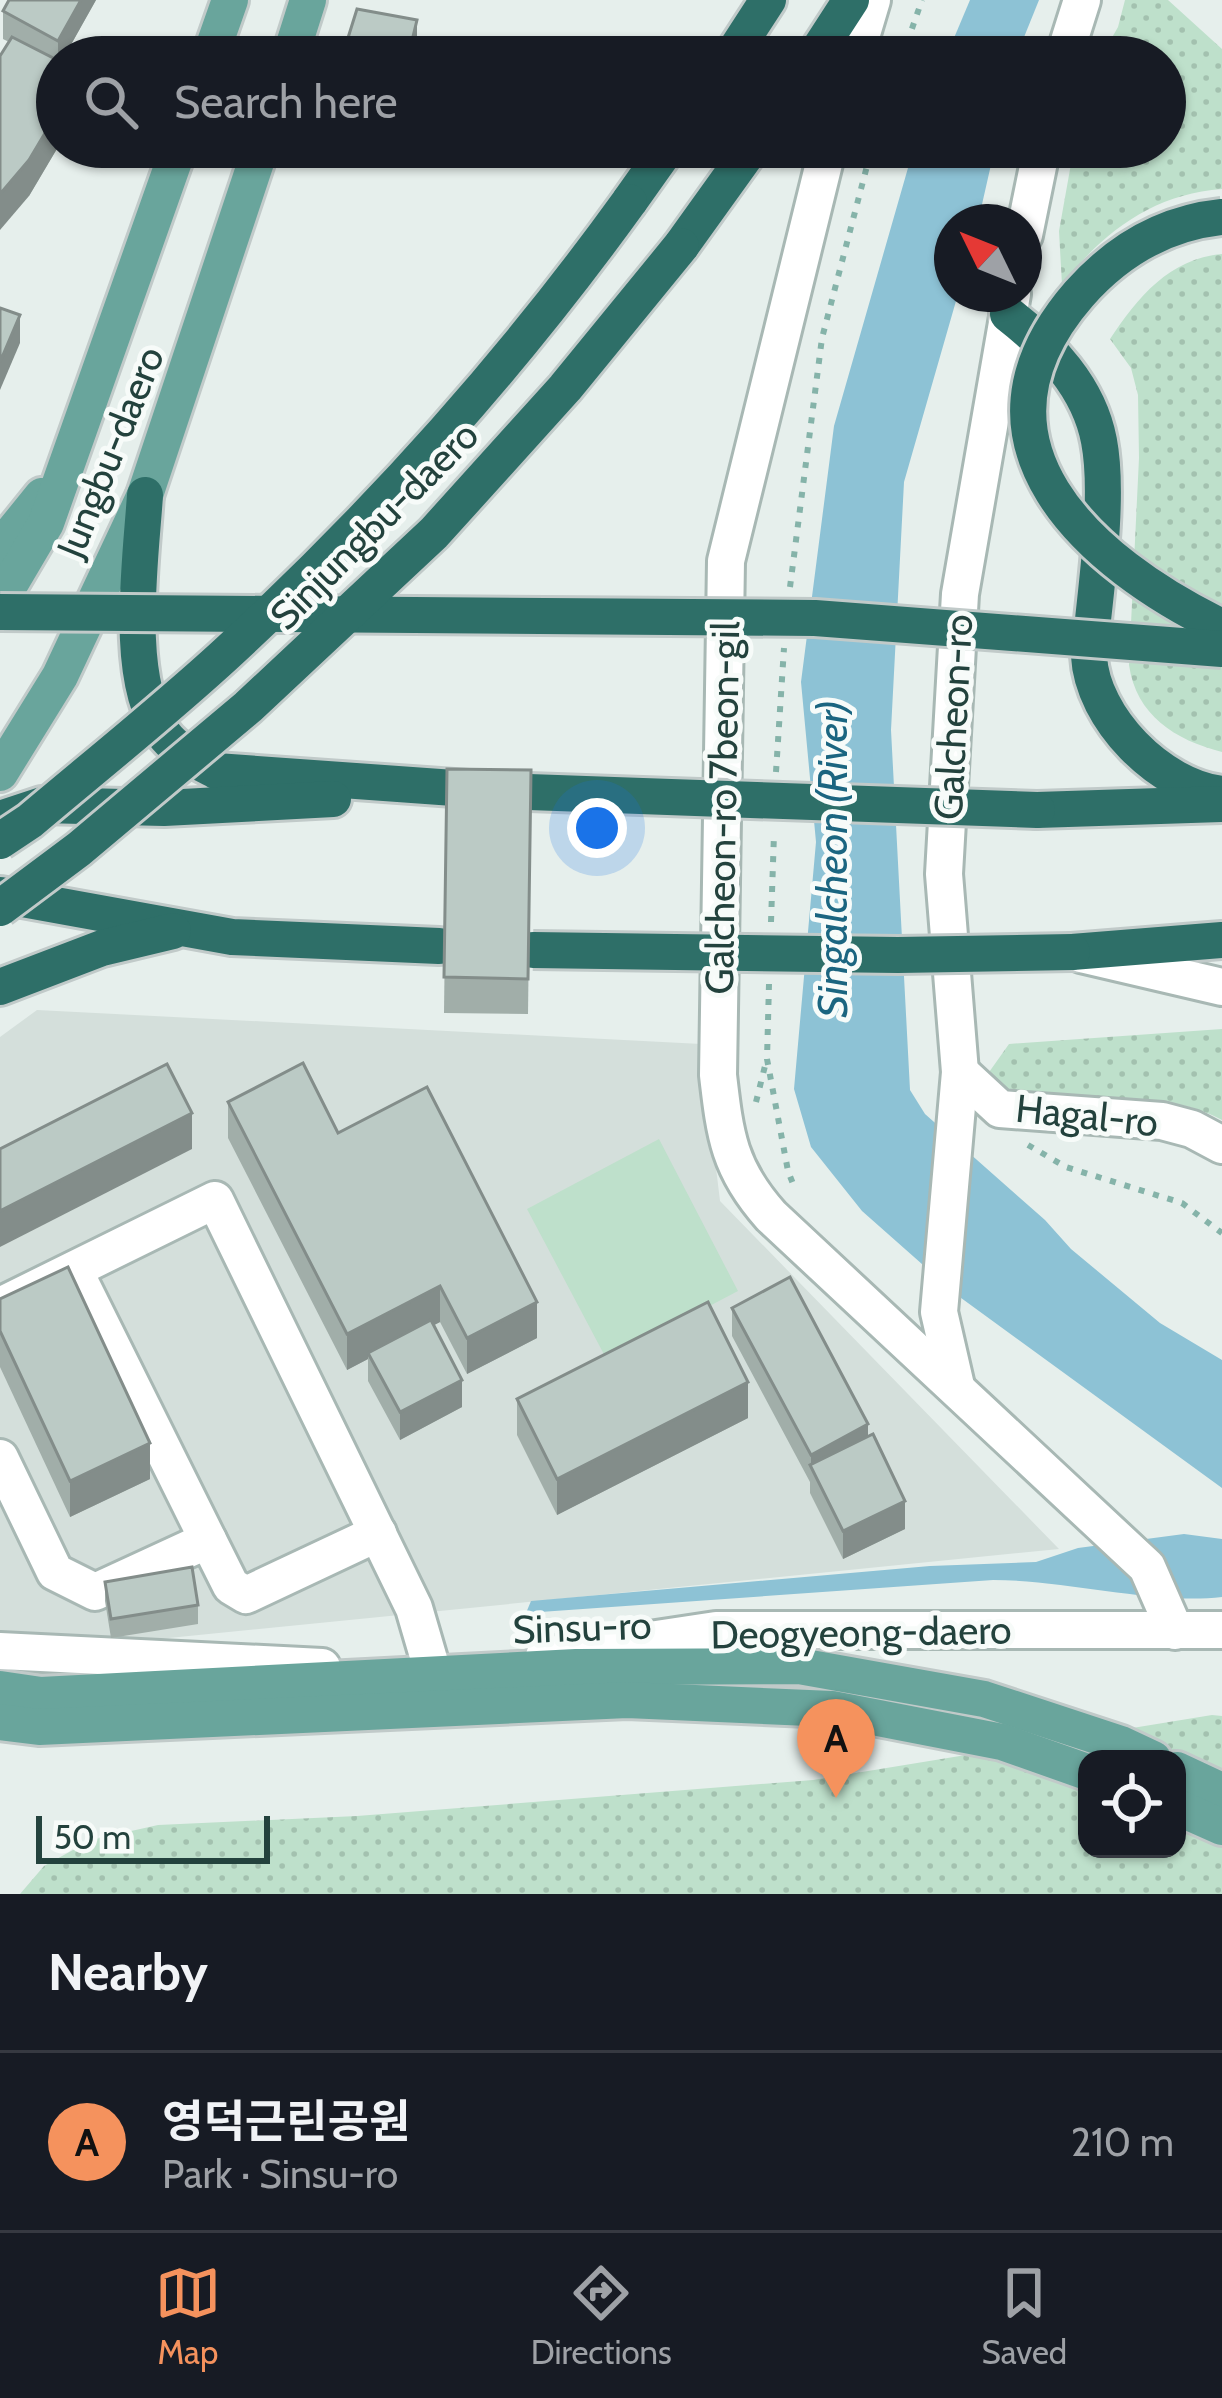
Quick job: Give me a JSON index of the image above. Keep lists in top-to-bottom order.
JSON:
{
  "streets": {
    "highway": ["Sinjungbu-daero"],
    "main road": ["Jungbu-daero", "Sinsu-ro"],
    "street": [
      "Galcheon-ro",
      "Galcheon-ro 7beon-gil",
      "Hagal-ro",
      "Deogyeong-daero"
    ]
  },
  "crossings": [
    ["Galcheon-ro", "Galcheon-ro 7beon-gil"],
    ["Galcheon-ro", "Hagal-ro"]
  ],
  "water": ["Singalcheon (River)"],
  "scale_bar": "50 m",
  "north": "top left",
  "page": {
    "search": "Search here",
    "pins": "A",
    "scale": "50 m",
    "heading": "Nearby",
    "list": [
      {
        "mark": "A",
        "name": "영덕근린공원",
        "note": "Park · Sinsu-ro",
        "value": "210 m"
      }
    ],
    "nav": ["Map", "Directions", "Saved"]
  }
}
